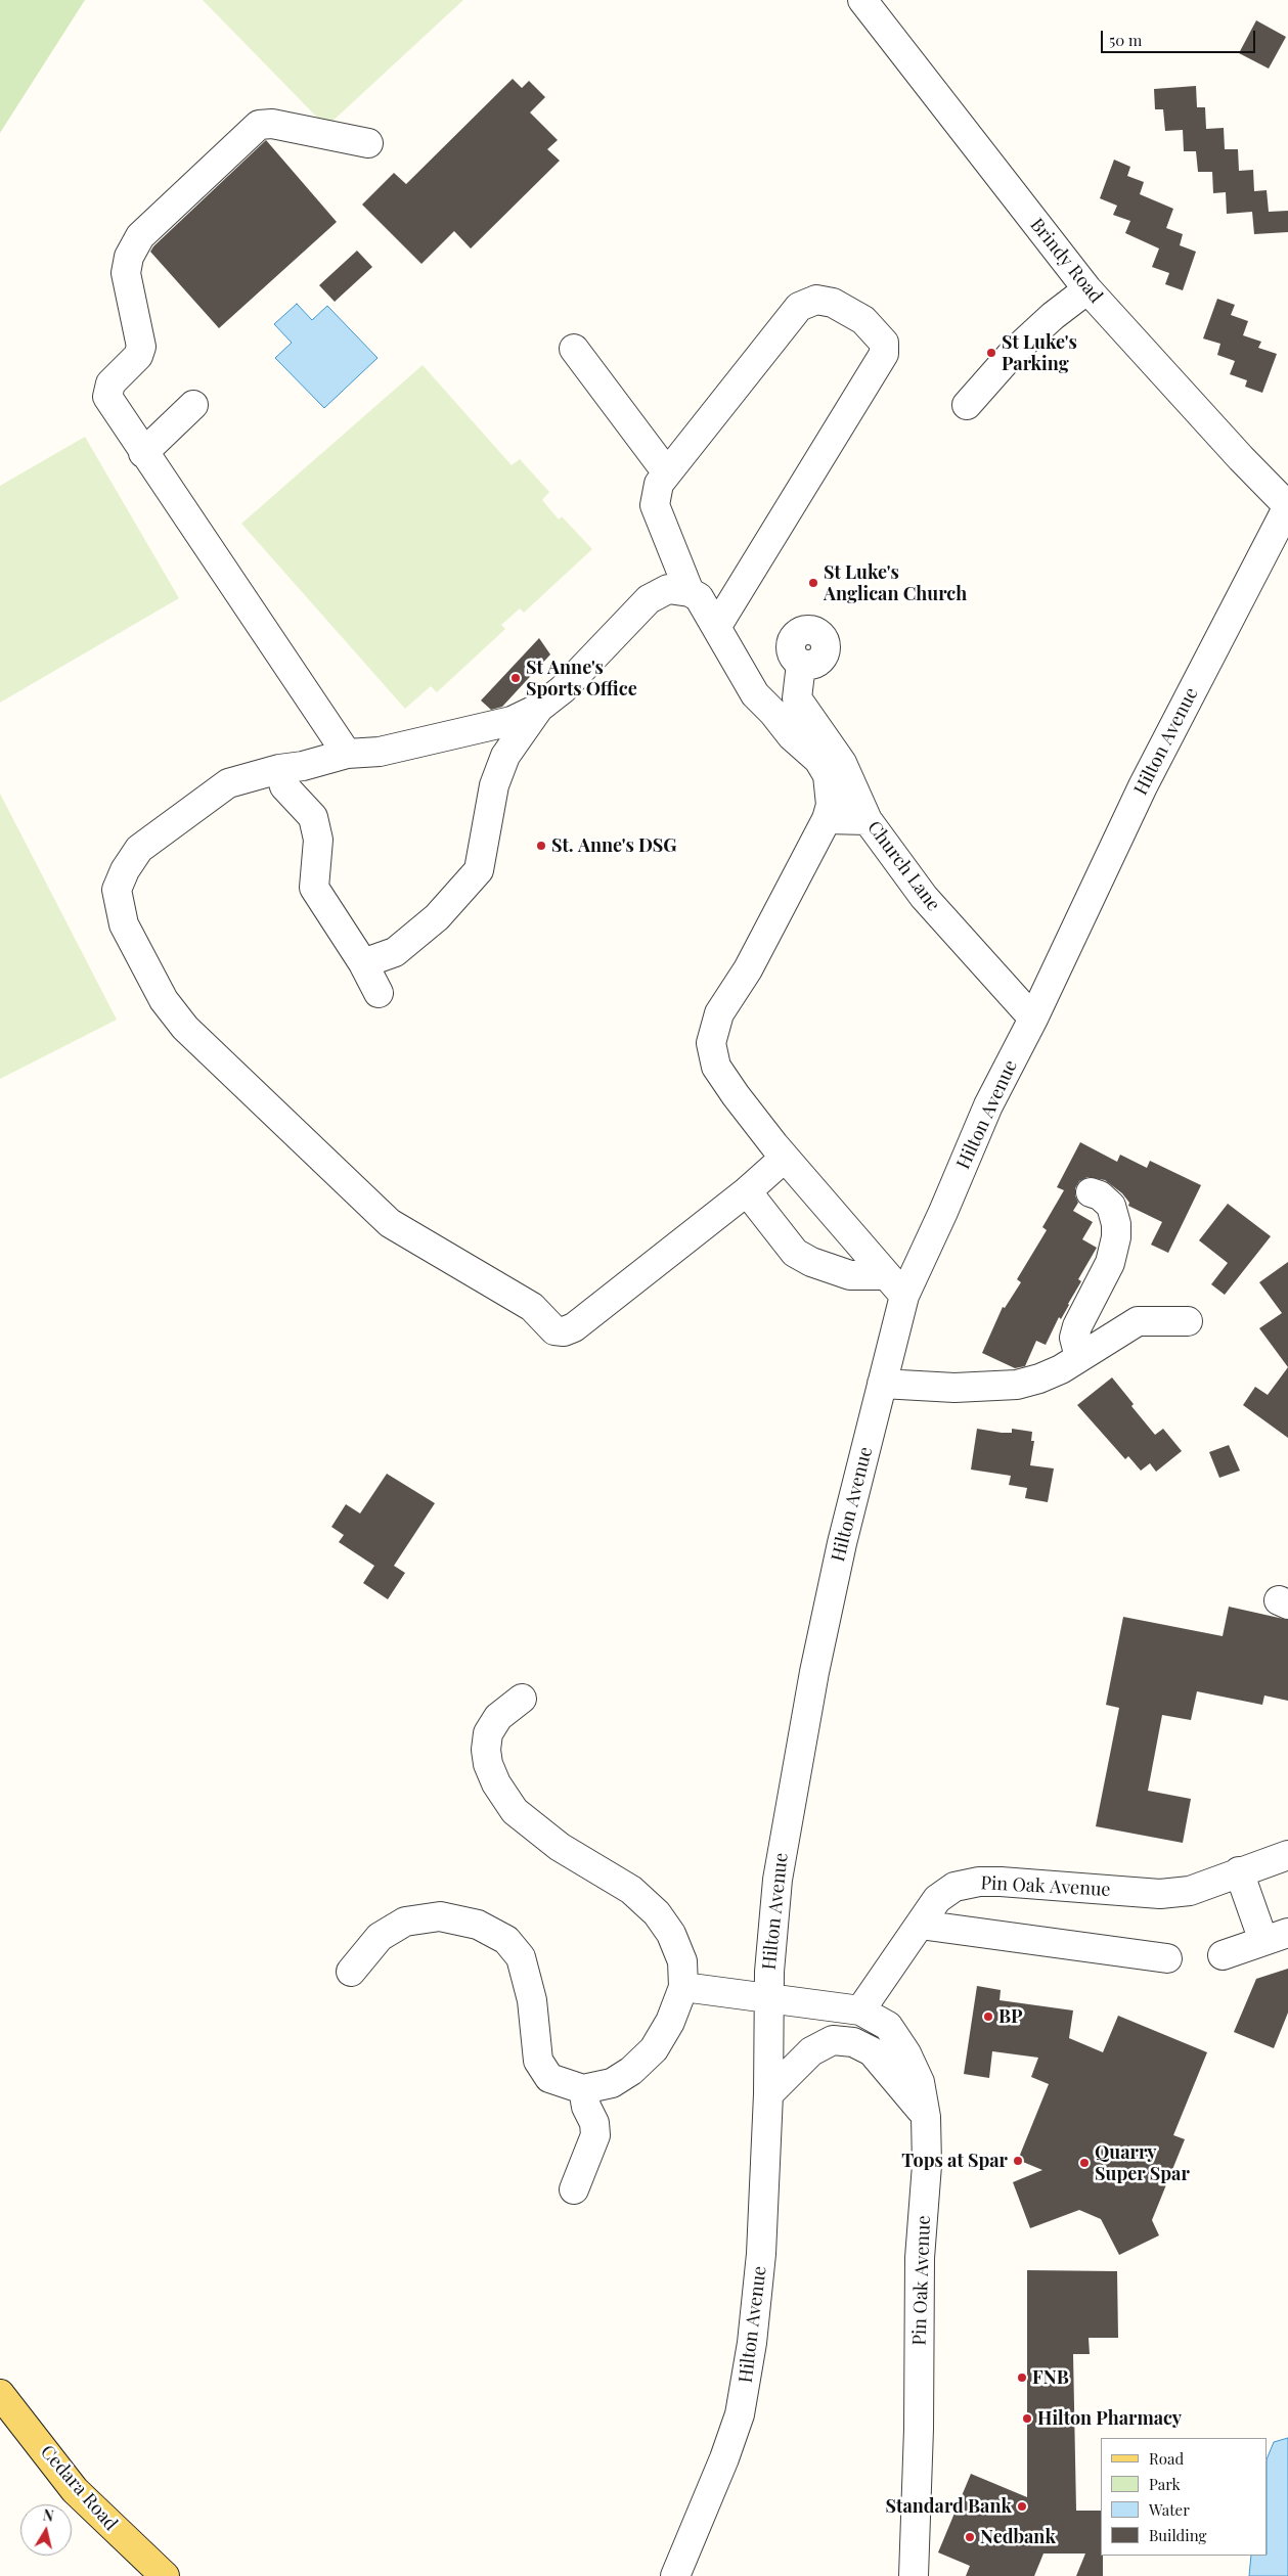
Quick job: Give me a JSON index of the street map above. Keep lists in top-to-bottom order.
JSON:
{
  "streets": {
    "main road": ["Cedara Road"],
    "street": [
      "Brindy Road",
      "Hilton Avenue",
      "Church Lane",
      "Pin Oak Avenue"
    ]
  },
  "crossings": [
    ["Brindy Road", "Hilton Avenue"],
    ["Hilton Avenue", "Church Lane"],
    ["Hilton Avenue", "Pin Oak Avenue"]
  ],
  "places": [
    "St Luke's Parking",
    "St Luke's Anglican Church",
    "St Anne's Sports Office",
    "St. Anne's DSG",
    "BP",
    "Tops at Spar",
    "Quarry Super Spar",
    "FNB",
    "Hilton Pharmacy",
    "Standard Bank",
    "Nedbank"
  ],
  "legend": [
    "Road",
    "Park",
    "Water",
    "Building"
  ],
  "scale_bar": "50 m",
  "north": "top"
}
